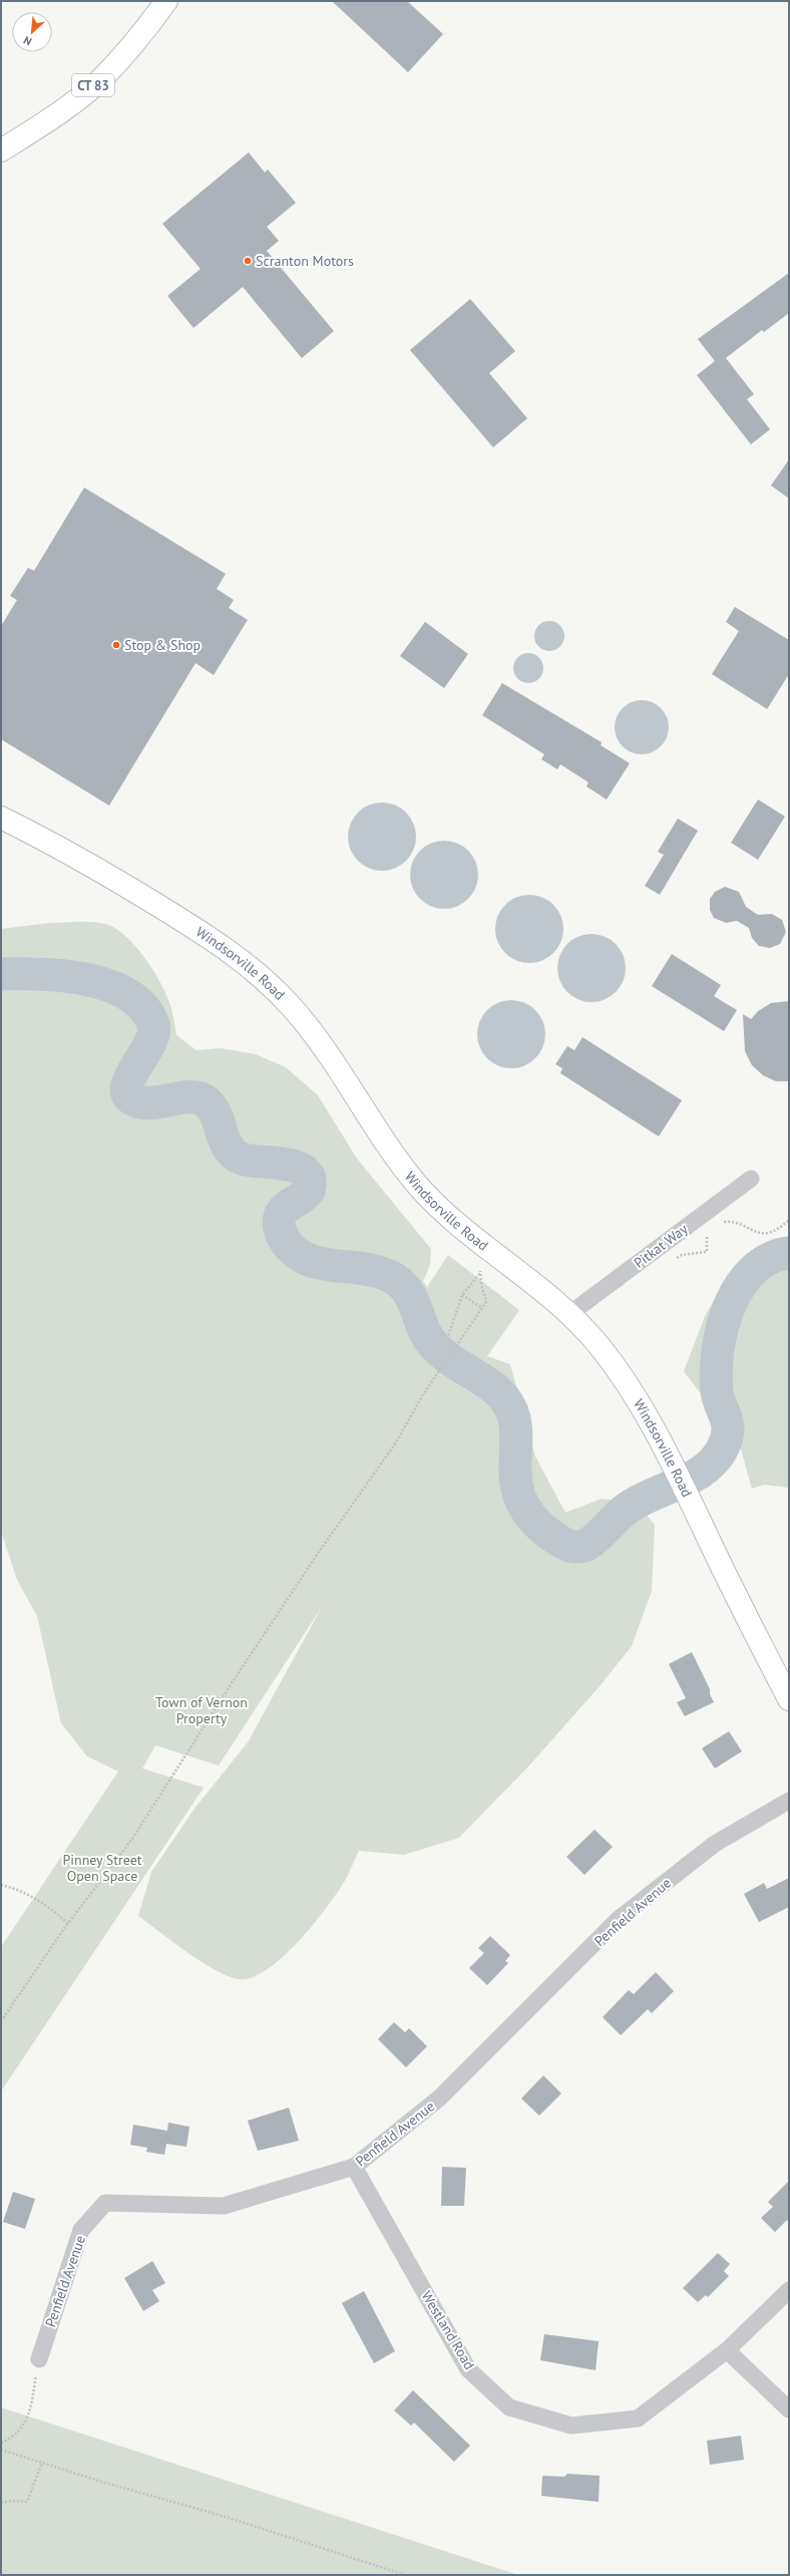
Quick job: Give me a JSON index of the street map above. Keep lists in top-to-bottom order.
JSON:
{
  "streets": {
    "main road": ["CT 83", "Windsorville Road"],
    "street": ["Pitkat Way", "Penfield Avenue", "Westland Road"]
  },
  "crossings": [
    ["Windsorville Road", "Pitkat Way"],
    ["Penfield Avenue", "Westland Road"]
  ],
  "parks": ["Town of Vernon Property", "Pinney Street Open Space"],
  "places": ["Scranton Motors", "Stop & Shop"],
  "north": "bottom left"
}
